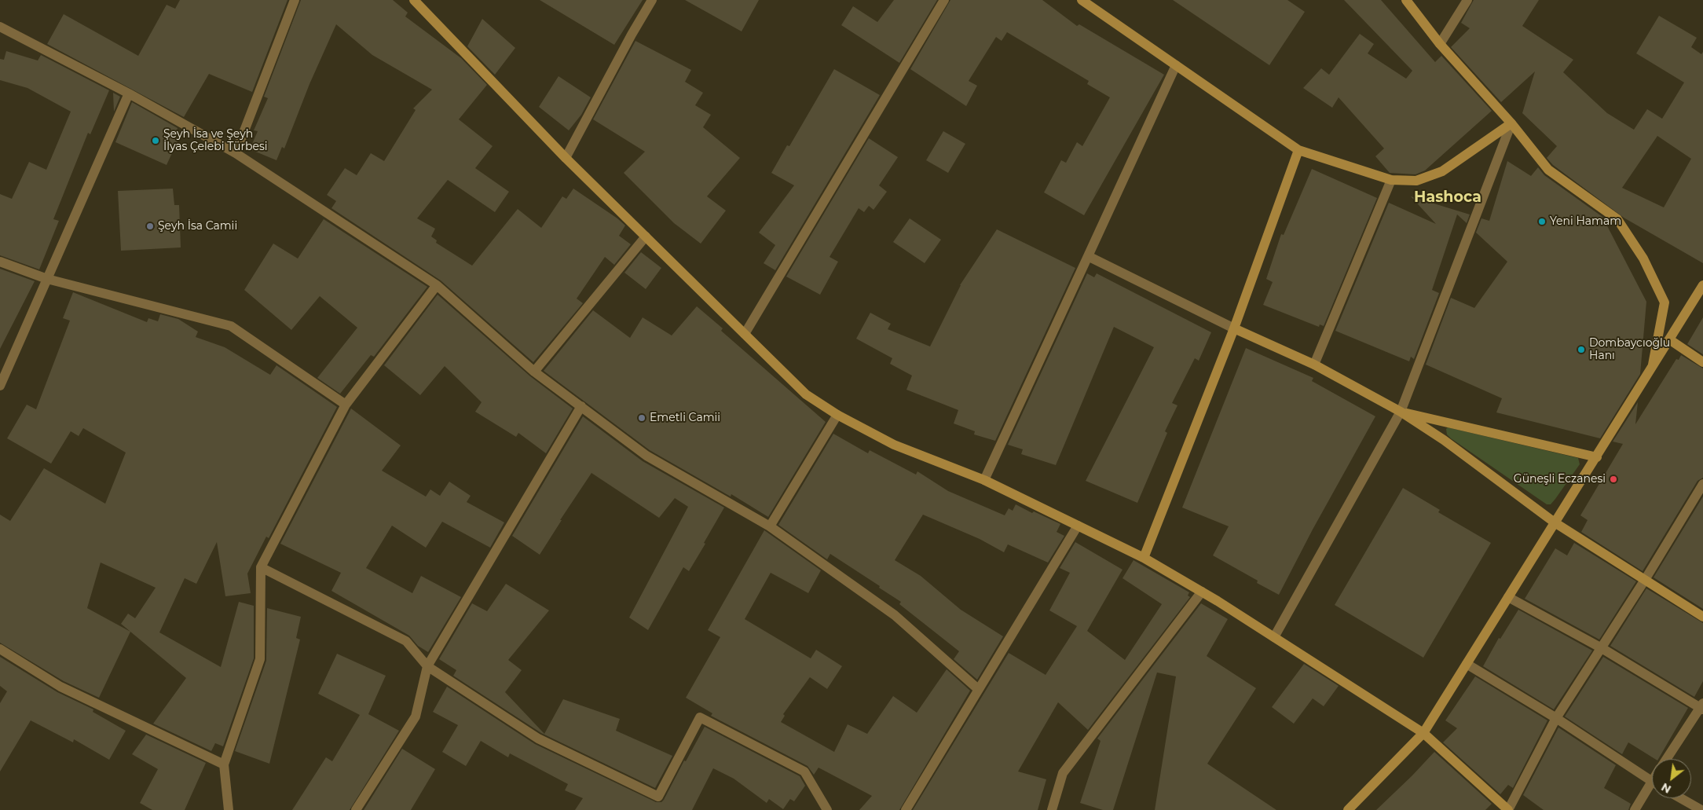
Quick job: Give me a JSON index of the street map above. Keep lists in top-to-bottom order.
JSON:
{
  "districts": ["Hashoca"],
  "places": [
    "Şeyh İsa ve Şeyh İlyas Çelebi Türbesi",
    "Yeni Hamam",
    "Şeyh İsa Camii",
    "Dombaycıoğlu Hanı",
    "Emetli Camii",
    "Güneşli Eczanesi"
  ],
  "north": "bottom left"
}
